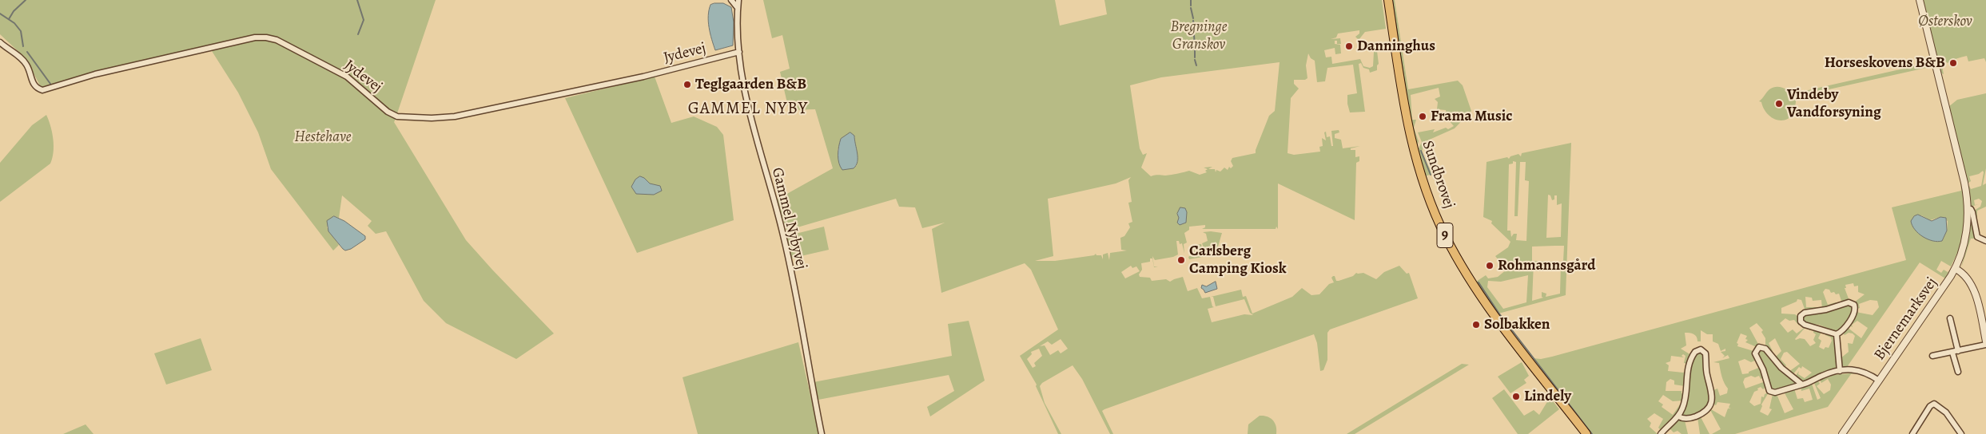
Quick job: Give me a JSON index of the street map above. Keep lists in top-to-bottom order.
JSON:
{
  "streets": {
    "main road": ["Sundbrovej", "9"],
    "street": ["Jydevej", "Gammel Nybyvej", "Bjernemarksvej"]
  },
  "crossings": [
    ["Jydevej", "Gammel Nybyvej"]
  ],
  "districts": ["GAMMEL NYBY"],
  "parks": ["Østerskov", "Bregninge Granskov", "Hestehave"],
  "places": [
    "Danninghus",
    "Horseskovens B&B",
    "Teglgaarden B&B",
    "Vindeby Vandforsyning",
    "Frama Music",
    "Carlsberg Camping Kiosk",
    "Rohmannsgård",
    "Solbakken",
    "Lindely"
  ]
}
